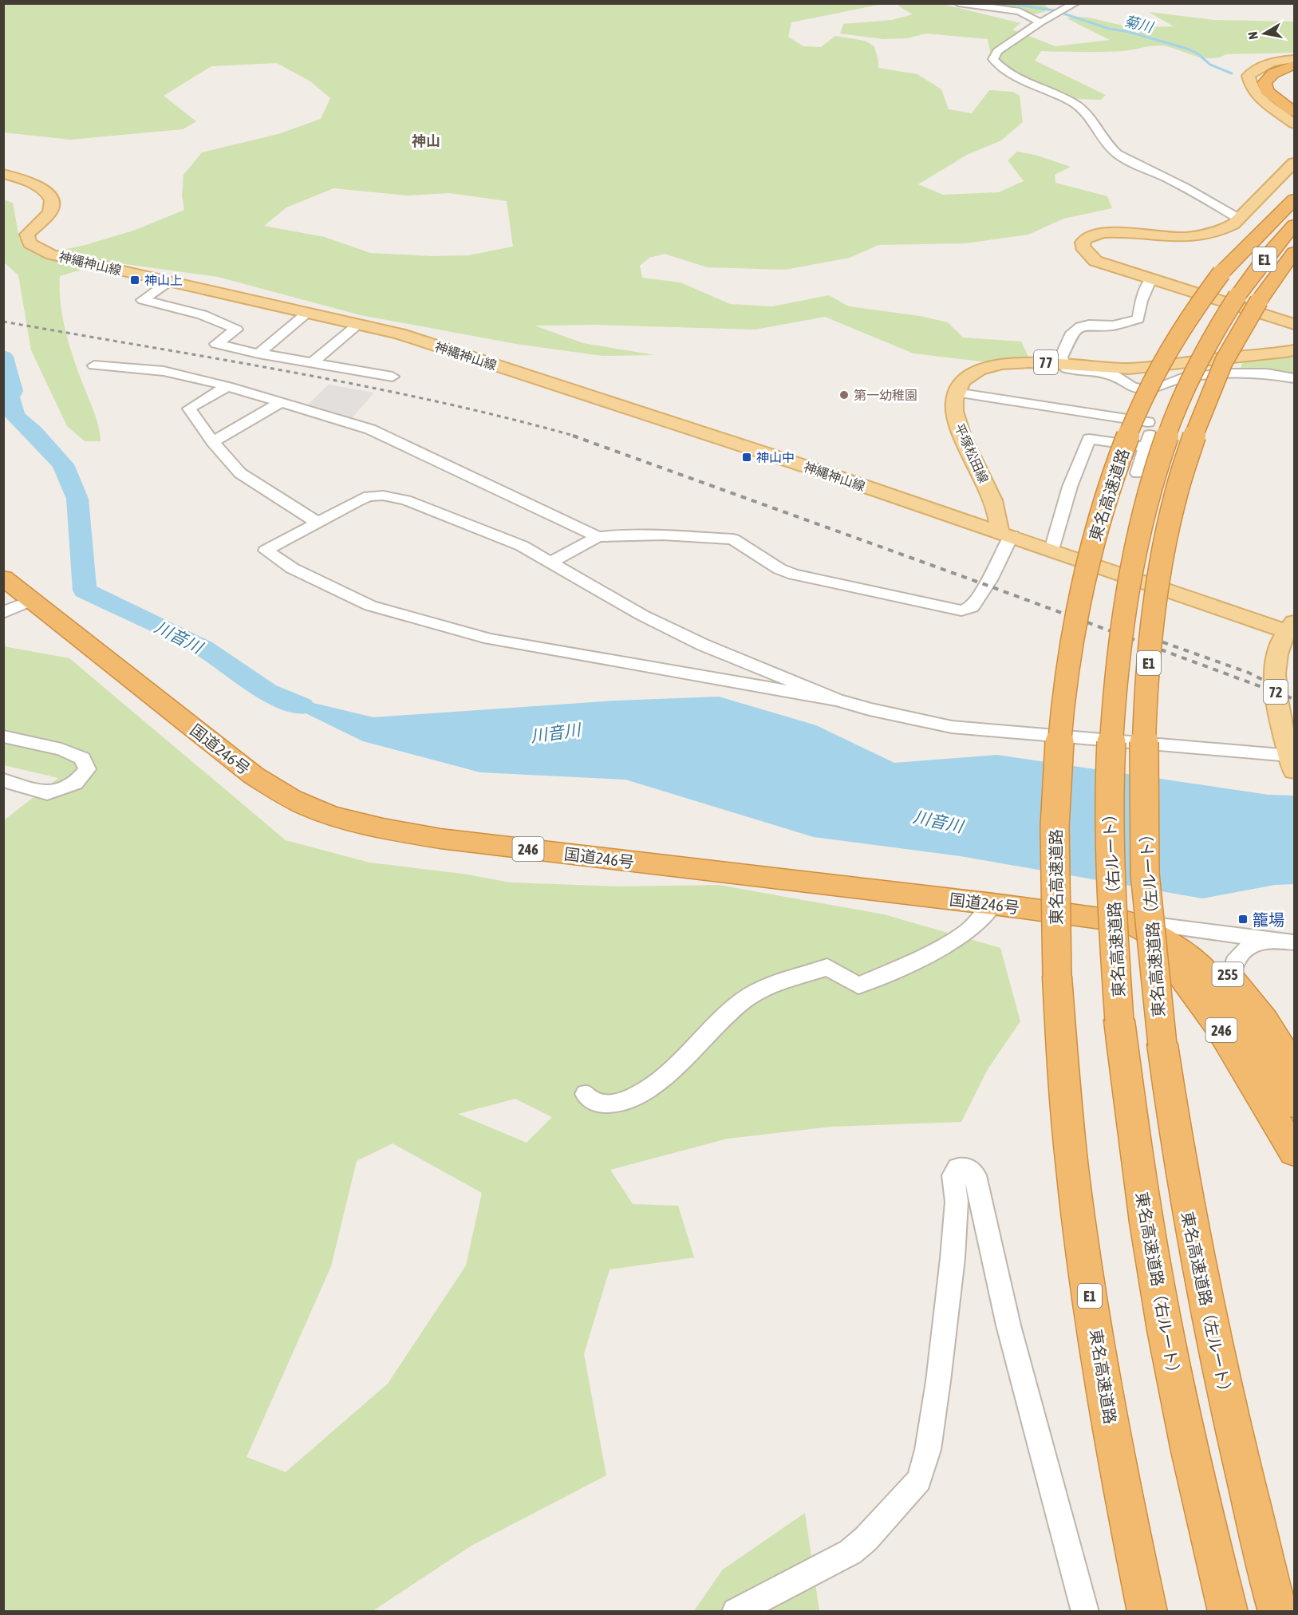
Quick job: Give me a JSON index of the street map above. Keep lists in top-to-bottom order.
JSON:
{
  "streets": {
    "highway": [
      "E1",
      "東名高速道路",
      "国道246号",
      "246",
      "東名高速道路（右ルート）",
      "東名高速道路（左ルート）",
      "255"
    ],
    "main road": [
      "神縄神山線",
      "77",
      "平塚松田線",
      "72"
    ]
  },
  "crossings": [
    ["神縄神山線", "平塚松田線"],
    ["77", "平塚松田線"],
    ["国道246号", "246"],
    ["国道246号", "255"],
    ["東名高速道路（右ルート）", "東名高速道路（左ルート）"]
  ],
  "districts": ["神山"],
  "water": ["菊川", "川音川"],
  "places": {
    "transit": ["神山上", "神山中", "籠場"],
    "other": ["第一幼稚園"]
  },
  "north": "left"
}
